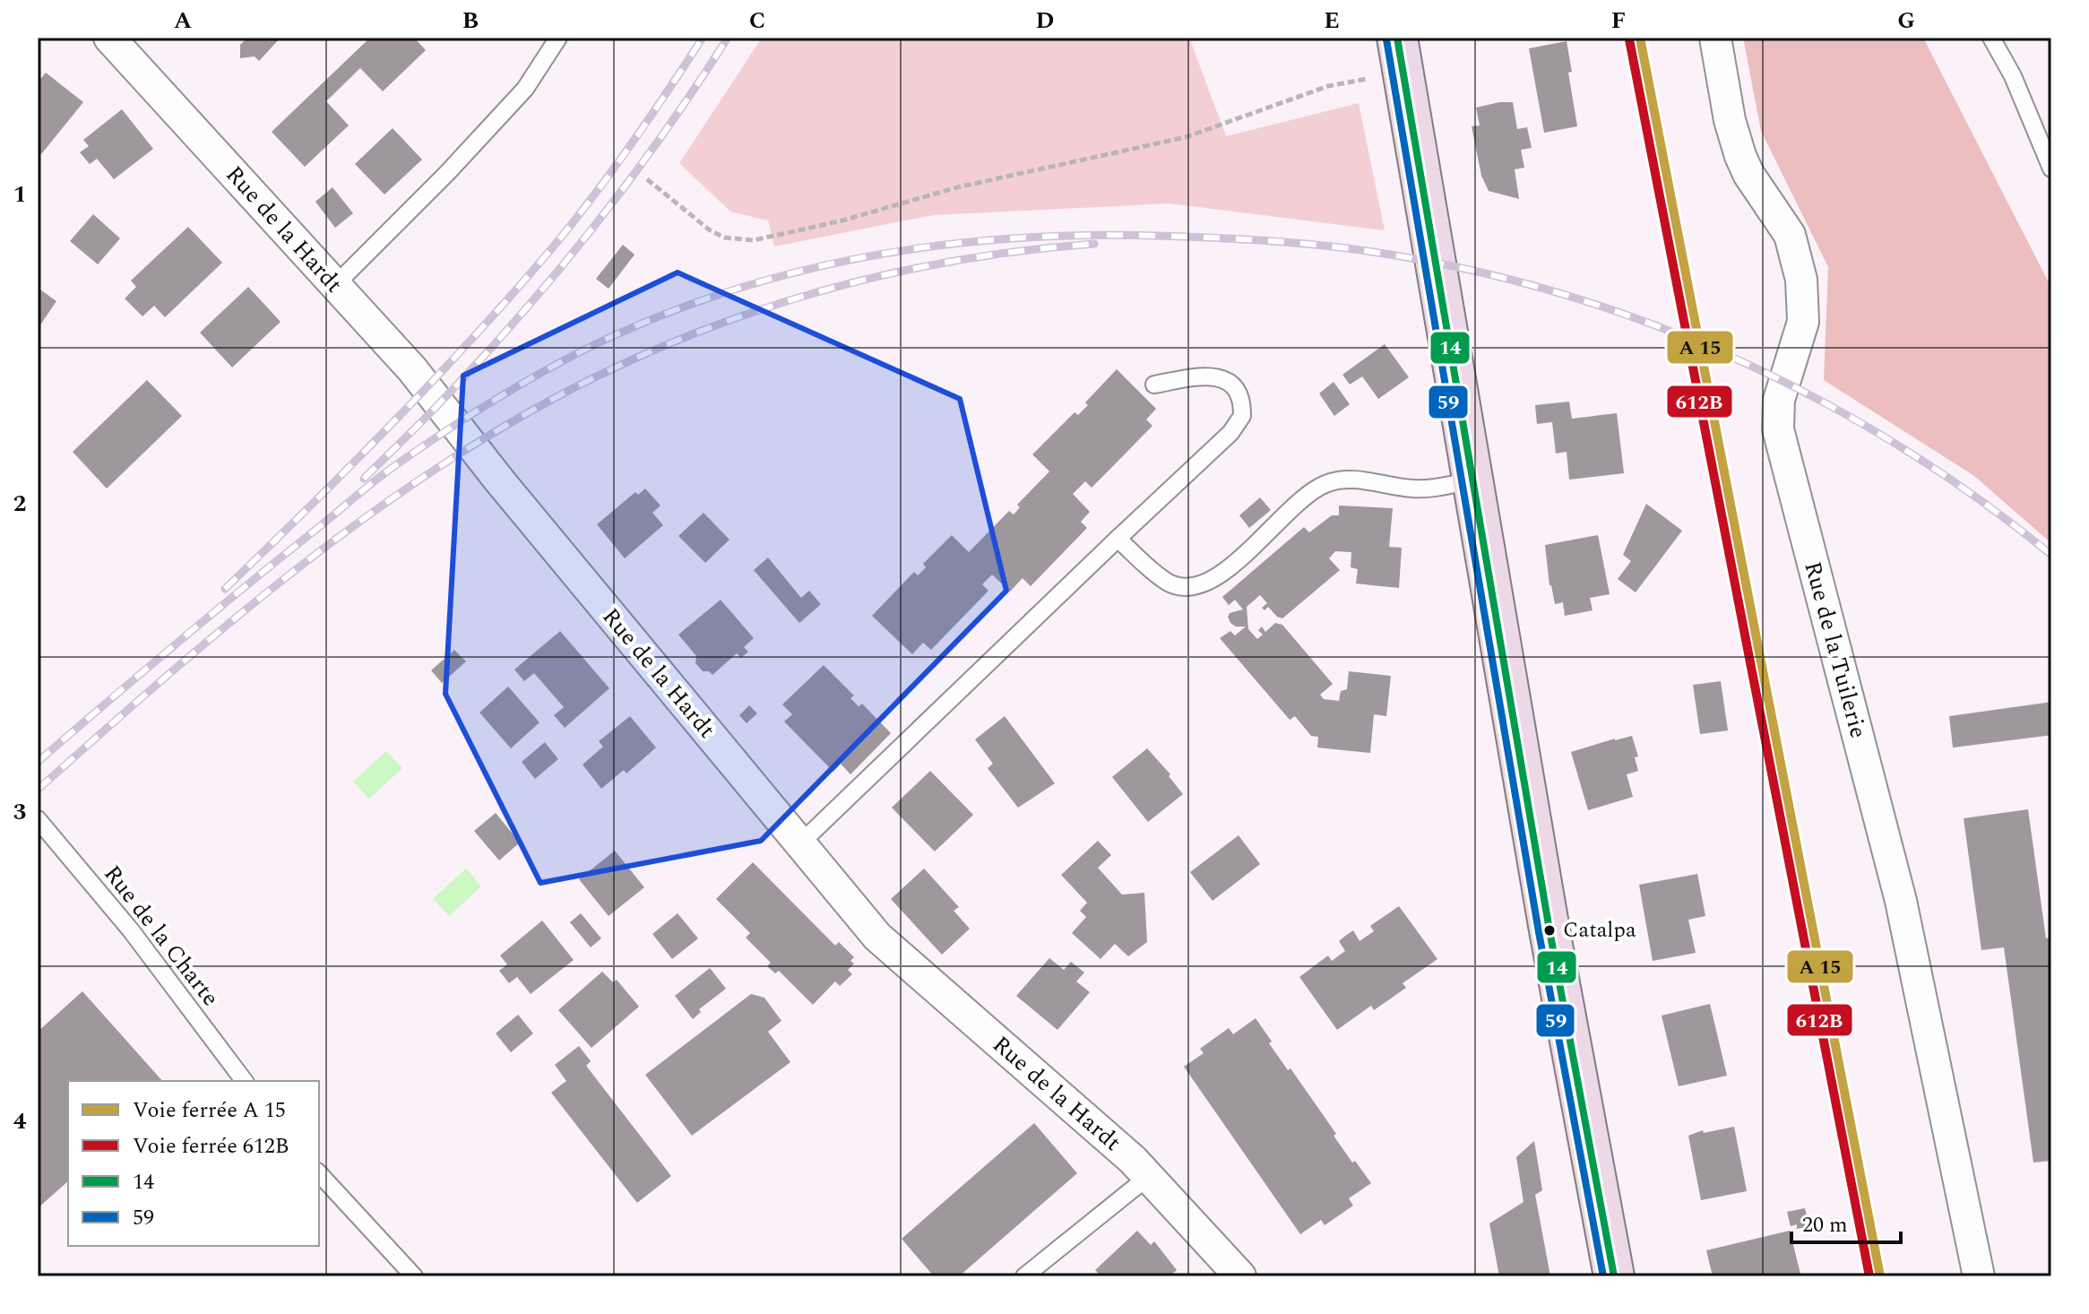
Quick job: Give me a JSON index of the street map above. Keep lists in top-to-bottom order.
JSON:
{
  "streets": {
    "street": ["Rue de la Hardt", "Rue de la Tuilerie"],
    "lane": ["Rue de la Charte"]
  },
  "places": ["Catalpa"],
  "lines": ["transit line 14", "rail line 612B", "transit line 59"],
  "legend": [
    "Voie ferrée A 15",
    "Voie ferrée 612B",
    "14",
    "59"
  ],
  "scale_bar": "20 m",
  "grid": {
    "columns": [
      "A",
      "B",
      "C",
      "D",
      "E",
      "F",
      "G"
    ],
    "rows": [
      "1",
      "2",
      "3",
      "4"
    ]
  }
}
